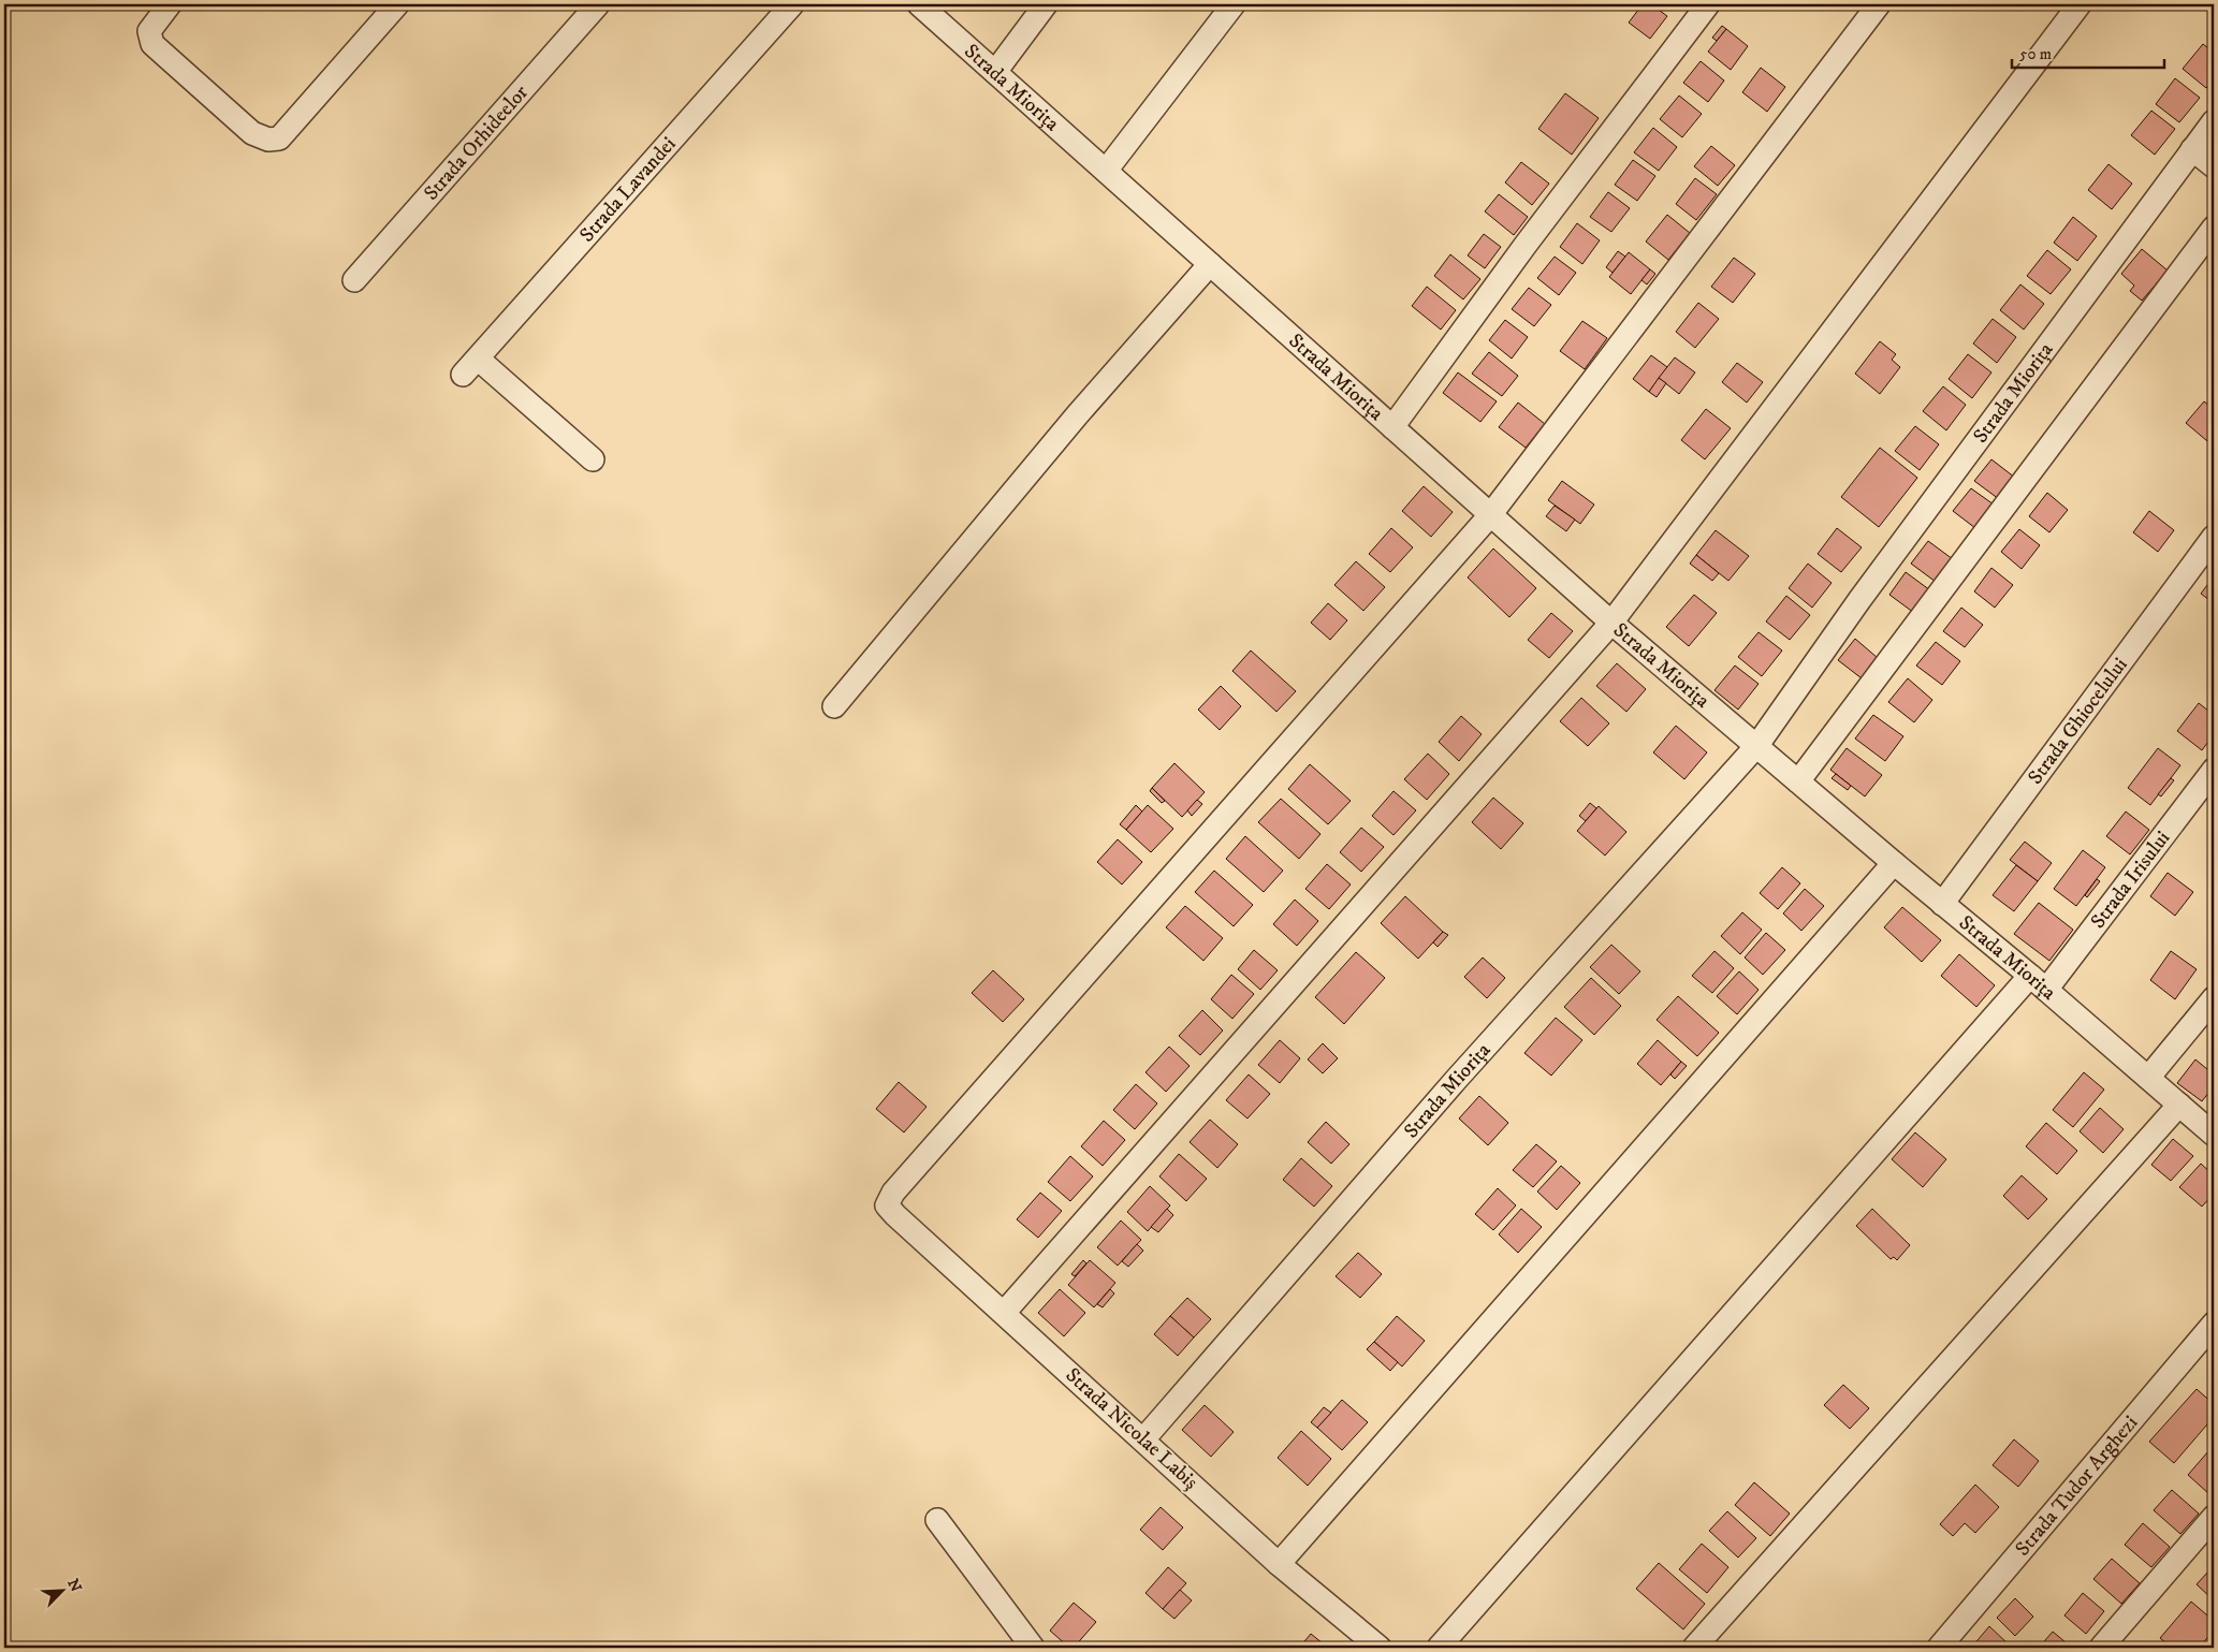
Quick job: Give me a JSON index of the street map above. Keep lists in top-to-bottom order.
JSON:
{
  "streets": {
    "street": [
      "Strada Miorița",
      "Strada Orhideelor",
      "Strada Lavandei",
      "Strada Ghiocelului",
      "Strada Irisului",
      "Strada Nicolae Labiș",
      "Strada Tudor Arghezi"
    ]
  },
  "crossings": [
    ["Strada Miorița", "Strada Ghiocelului"],
    ["Strada Miorița", "Strada Irisului"],
    ["Strada Miorița", "Strada Nicolae Labiș"]
  ],
  "scale_bar": "50 m",
  "north": "top right"
}
